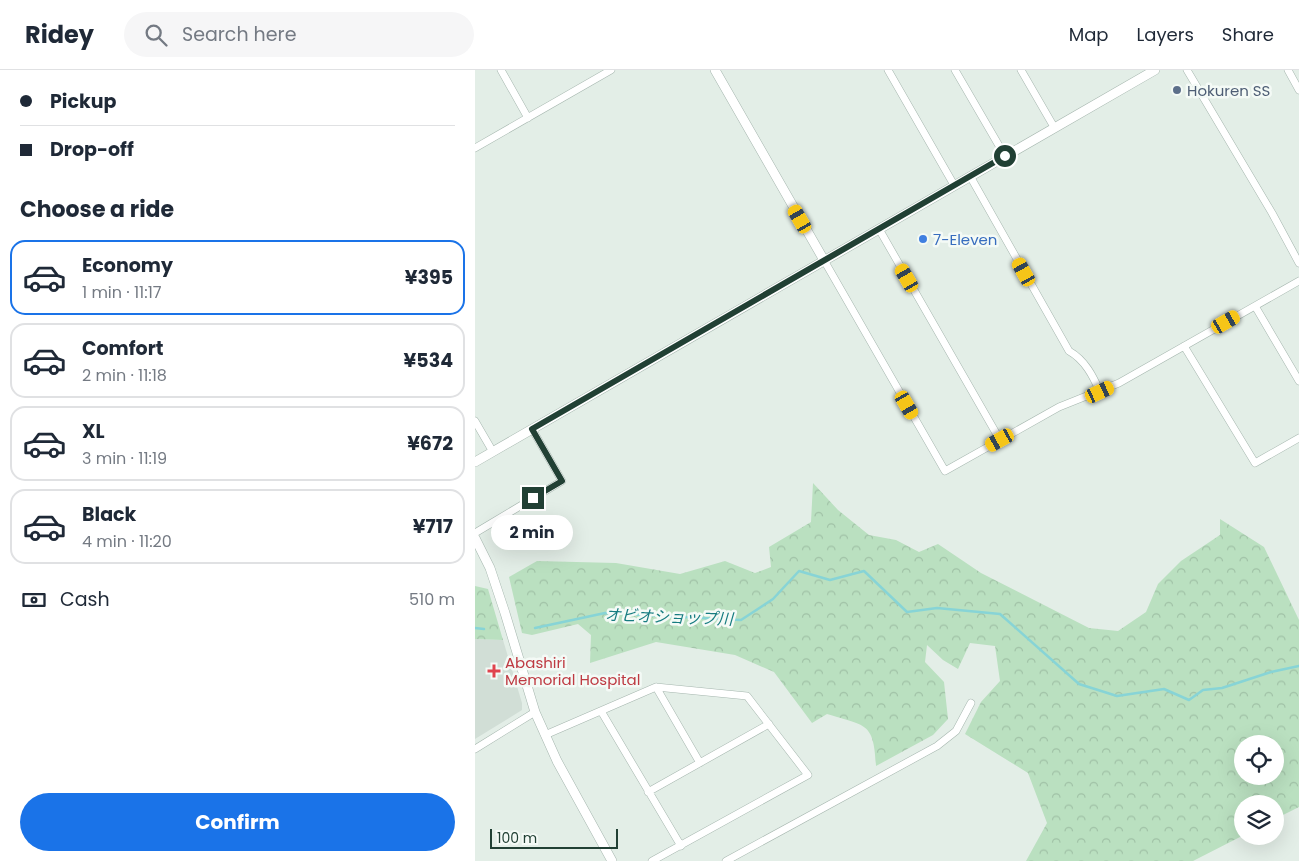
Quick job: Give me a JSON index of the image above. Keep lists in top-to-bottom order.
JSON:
{
  "water": ["オビオショップ川"],
  "places": {
    "other": ["Hokuren SS", "7-Eleven"],
    "health": ["Abashiri Memorial Hospital"]
  },
  "scale_bar": "100 m",
  "page": {
    "header": "Ridey",
    "search": "Search here",
    "nav": ["Map", "Layers", "Share"],
    "banner": ["Pickup", "Drop-off"],
    "heading": "Choose a ride",
    "list": [
      {
        "name": "Economy",
        "note": "1 min · 11:17",
        "value": "¥395"
      },
      {
        "name": "Comfort",
        "note": "2 min · 11:18",
        "value": "¥534"
      },
      {
        "name": "XL",
        "note": "3 min · 11:19",
        "value": "¥672"
      },
      {
        "name": "Black",
        "note": "4 min · 11:20",
        "value": "¥717"
      }
    ],
    "bubble": "2 min",
    "pay": ["Cash", "510 m"],
    "buttons": "Confirm",
    "scale": "100 m"
  }
}
